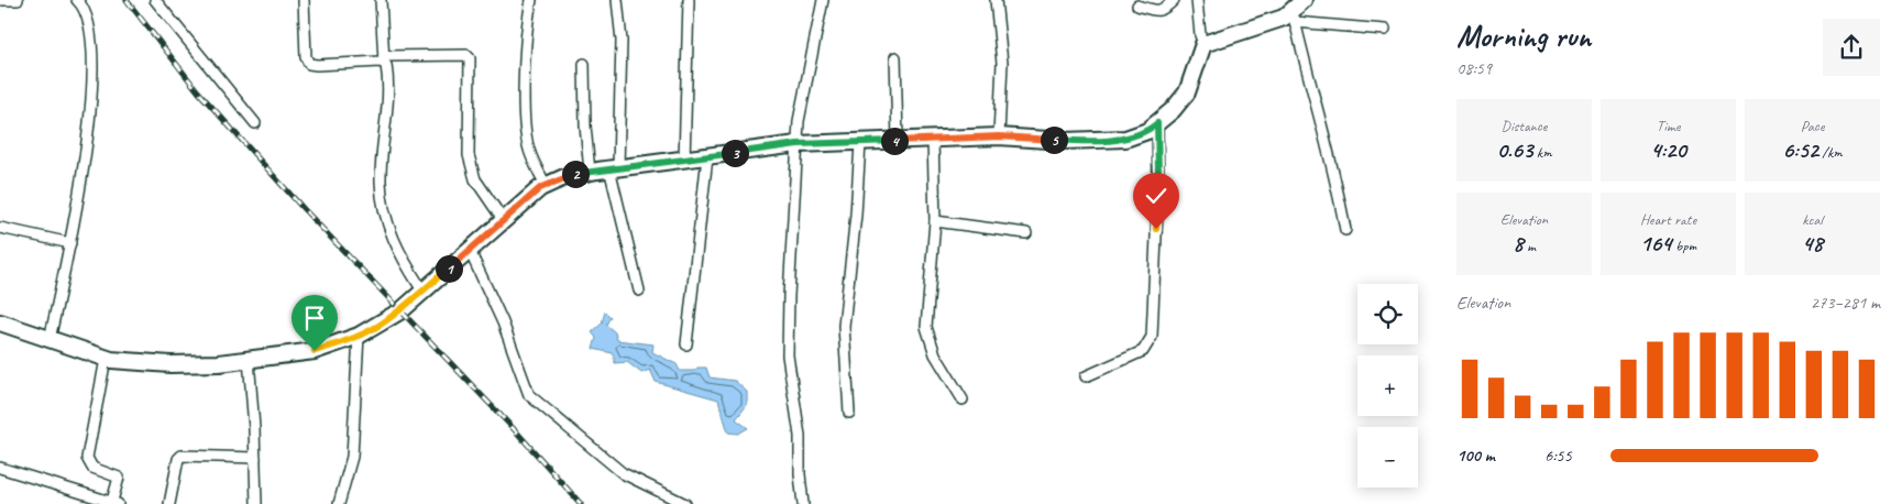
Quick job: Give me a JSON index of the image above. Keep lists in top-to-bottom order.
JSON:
{
  "page": {
    "heading": ["Morning run", "08:59"],
    "stats": [
      ["Distance", "0.63 km"],
      ["Time", "4:20"],
      ["Pace", "6:52 /km"],
      ["Elevation", "8 m"],
      ["Heart rate", "164 bpm"],
      ["kcal", "48"]
    ],
    "pins": [
      "5",
      "4",
      "3",
      "2",
      "1"
    ],
    "chart": ["Elevation", "273–281 m"],
    "map_buttons": ["+", "−"],
    "list": [
      {
        "name": "100 m",
        "note": "6:55"
      }
    ]
  }
}
